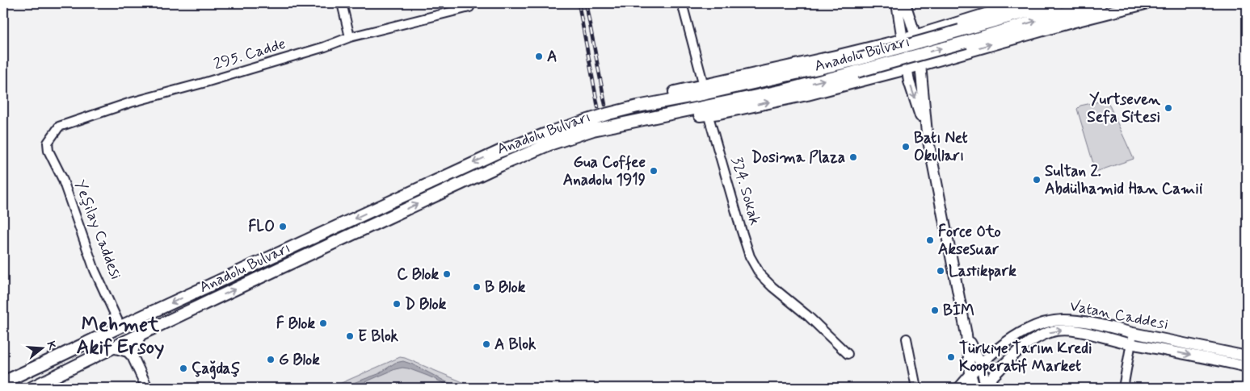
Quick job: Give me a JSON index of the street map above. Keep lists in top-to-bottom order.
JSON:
{
  "streets": {
    "main road": ["Anadolu Bulvarı", "Vatan Caddesi"],
    "street": ["295. Cadde", "324. Sokak", "Yeşilay Caddesi"]
  },
  "crossings": [
    ["295. Cadde", "Yeşilay Caddesi"],
    ["Anadolu Bulvarı", "Yeşilay Caddesi"]
  ],
  "districts": ["Mehmet Akif Ersoy"],
  "places": [
    "A",
    "Yurtseven Sefa Sitesi",
    "Batı Net Okulları",
    "Dosima Plaza",
    "Gua Coffee Anadolu 1919",
    "Sultan 2. Abdülhamid Han Camii",
    "FLO",
    "Force Oto Aksesuar",
    "Lastikpark",
    "C Blok",
    "B Blok",
    "D Blok",
    "BİM",
    "F Blok",
    "E Blok",
    "A Blok",
    "Türkiye Tarım Kredi Kooperatif Market",
    "G Blok",
    "Çağdaş"
  ],
  "north": "right"
}
